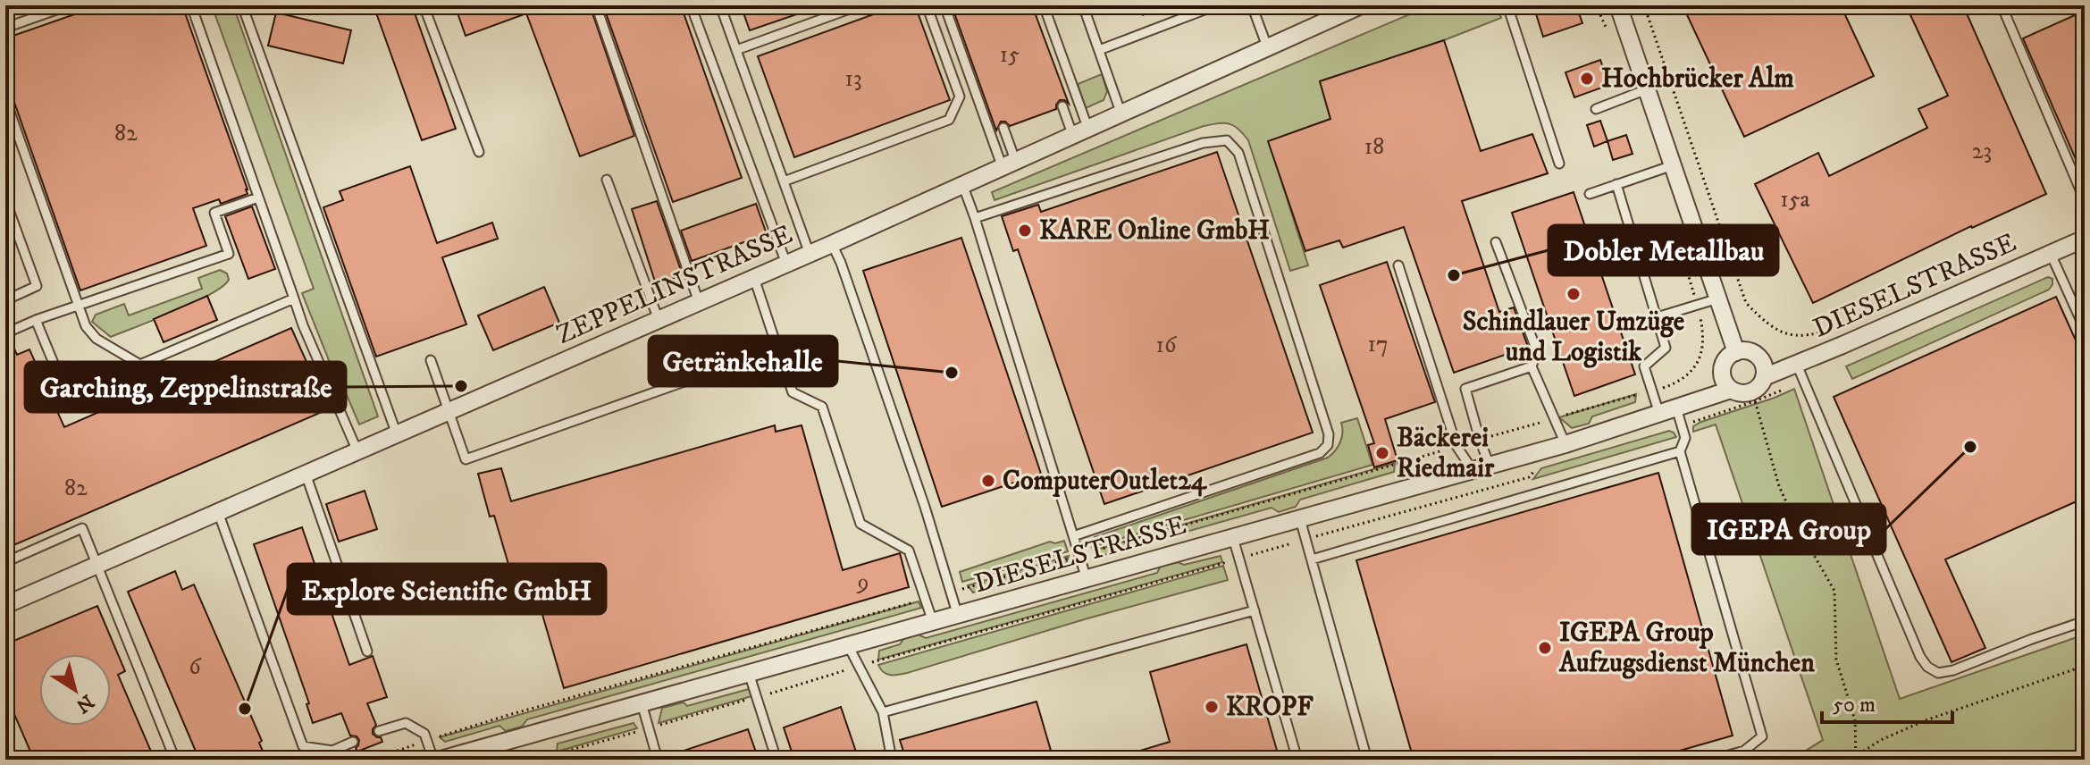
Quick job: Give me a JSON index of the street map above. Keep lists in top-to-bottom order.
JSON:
{
  "streets": {
    "street": ["ZEPPELINSTRASSE", "DIESELSTRASSE"]
  },
  "places": [
    "Hochbrücker Alm",
    "KARE Online GmbH",
    "Dobler Metallbau",
    "Schindlauer Umzüge und Logistik",
    "Getränkehalle",
    "Garching, Zeppelinstraße",
    "IGEPA Group",
    "Bäckerei Riedmair",
    "ComputerOutlet24",
    "IGEPA Group Aufzugsdienst München",
    "KROPF",
    "Explore Scientific GmbH"
  ],
  "house_numbers": [
    "15",
    "13",
    "82",
    "18",
    "23",
    "15a",
    "17",
    "16",
    "82",
    "9",
    "6"
  ],
  "scale_bar": "50 m",
  "north": "bottom right"
}
